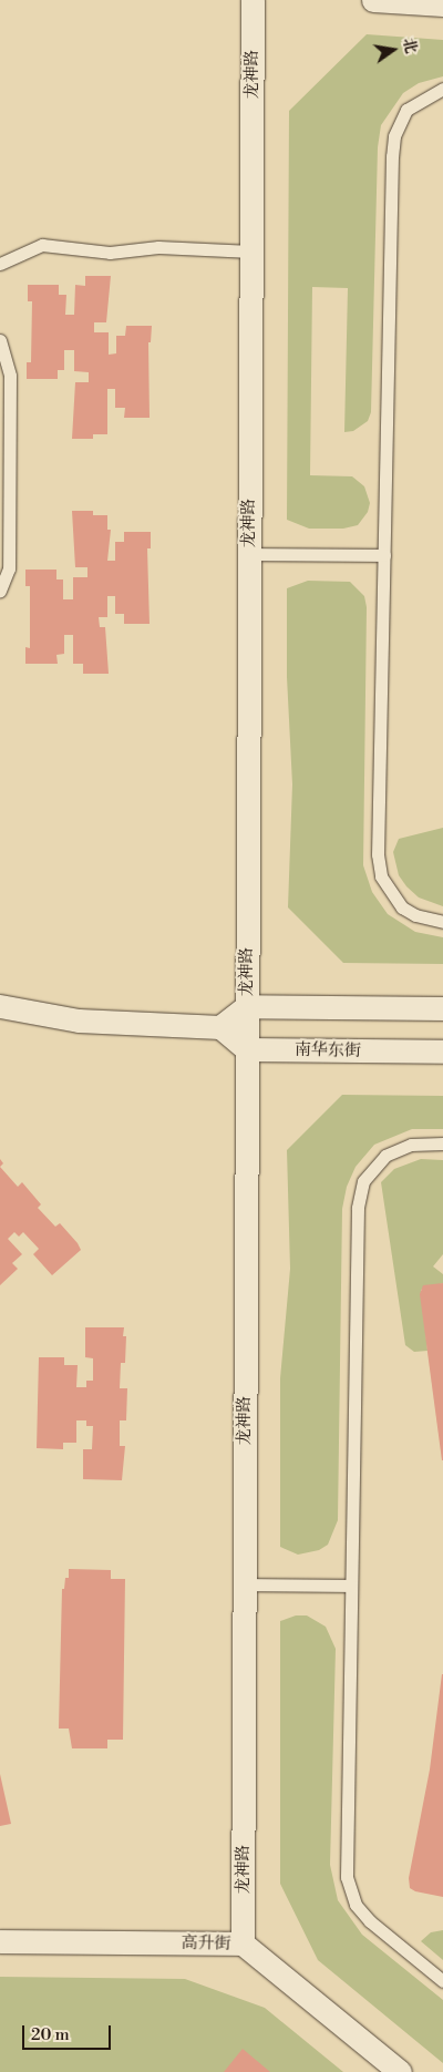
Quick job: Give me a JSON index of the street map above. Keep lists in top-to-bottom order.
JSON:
{
  "streets": {
    "street": ["龙神路", "南华东街", "高升街"]
  },
  "crossings": [
    ["龙神路", "南华东街"],
    ["龙神路", "高升街"]
  ],
  "scale_bar": "20 m",
  "north": "right"
}
